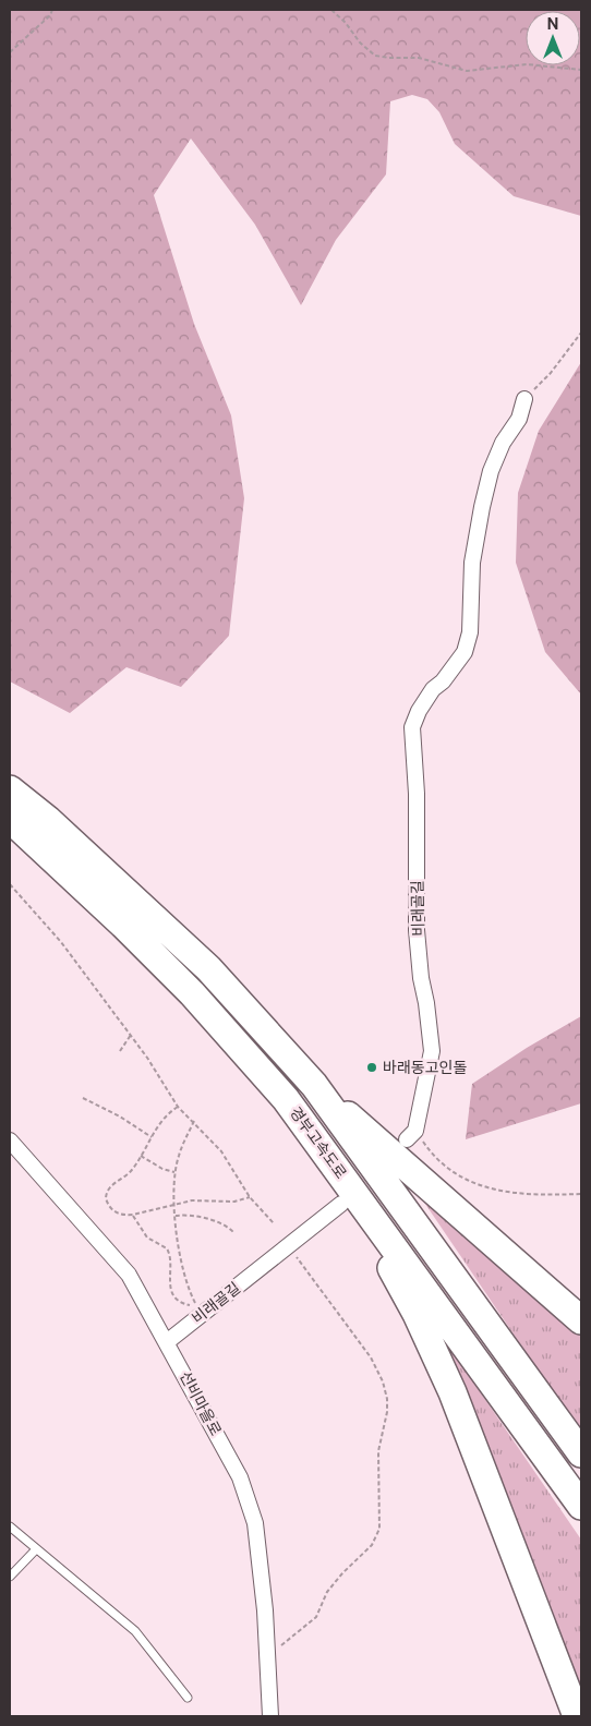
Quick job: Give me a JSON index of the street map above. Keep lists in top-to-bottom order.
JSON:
{
  "streets": {
    "highway": ["경부고속도로"],
    "street": ["비래골길", "선비마을로"]
  },
  "crossings": [
    ["비래골길", "선비마을로"]
  ],
  "places": ["바래동고인돌"],
  "north": "top"
}
